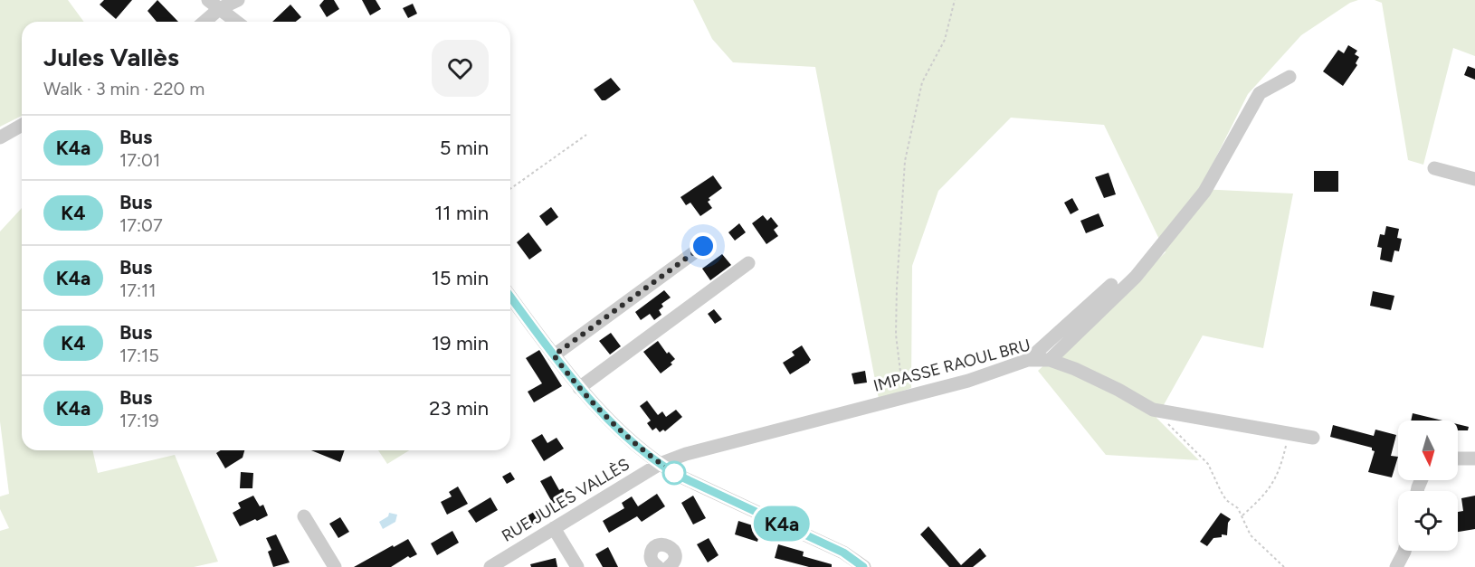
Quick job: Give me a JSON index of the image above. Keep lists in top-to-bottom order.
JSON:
{
  "streets": {
    "street": ["IMPASSE RAOUL BRU", "RUE JULES VALLÈS"]
  },
  "crossings": [
    ["IMPASSE RAOUL BRU", "RUE JULES VALLÈS"]
  ],
  "lines": ["bus line K4a"],
  "north": "bottom",
  "page": {
    "on_map": "K4a",
    "heading": ["Jules Vallès", "Walk · 3 min · 220 m"],
    "list": [
      {
        "mark": "K4a",
        "name": "Bus",
        "note": "17:01",
        "value": "5 min"
      },
      {
        "mark": "K4",
        "name": "Bus",
        "note": "17:07",
        "value": "11 min"
      },
      {
        "mark": "K4a",
        "name": "Bus",
        "note": "17:11",
        "value": "15 min"
      },
      {
        "mark": "K4",
        "name": "Bus",
        "note": "17:15",
        "value": "19 min"
      },
      {
        "mark": "K4a",
        "name": "Bus",
        "note": "17:19",
        "value": "23 min"
      }
    ]
  }
}
